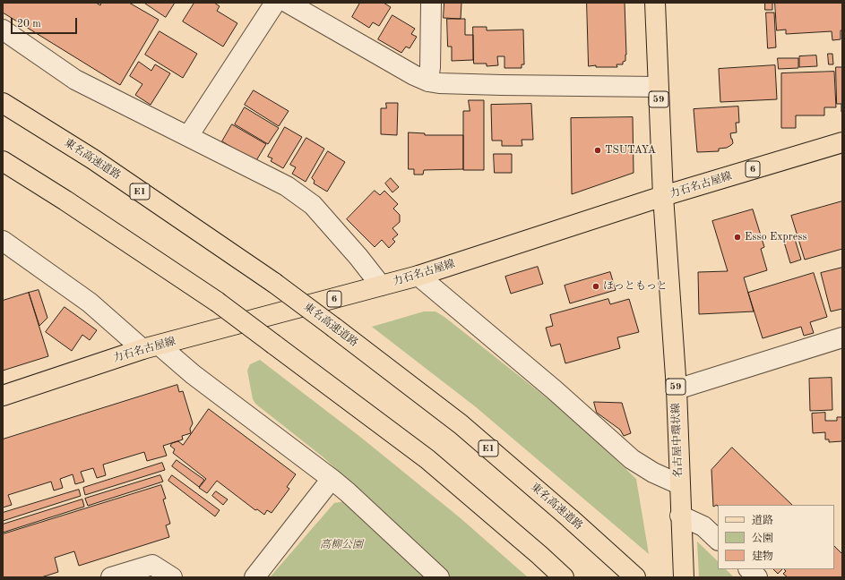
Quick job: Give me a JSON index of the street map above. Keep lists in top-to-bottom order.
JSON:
{
  "streets": {
    "main road": [
      "59",
      "東名高速道路",
      "6",
      "力石名古屋線",
      "E1",
      "名古屋中環状線"
    ]
  },
  "crossings": [
    ["力石名古屋線", "名古屋中環状線"]
  ],
  "parks": ["高柳公園"],
  "places": ["TSUTAYA", "Esso Express", "ほっともっと"],
  "legend": ["道路", "公園", "建物"],
  "scale_bar": "20 m"
}
